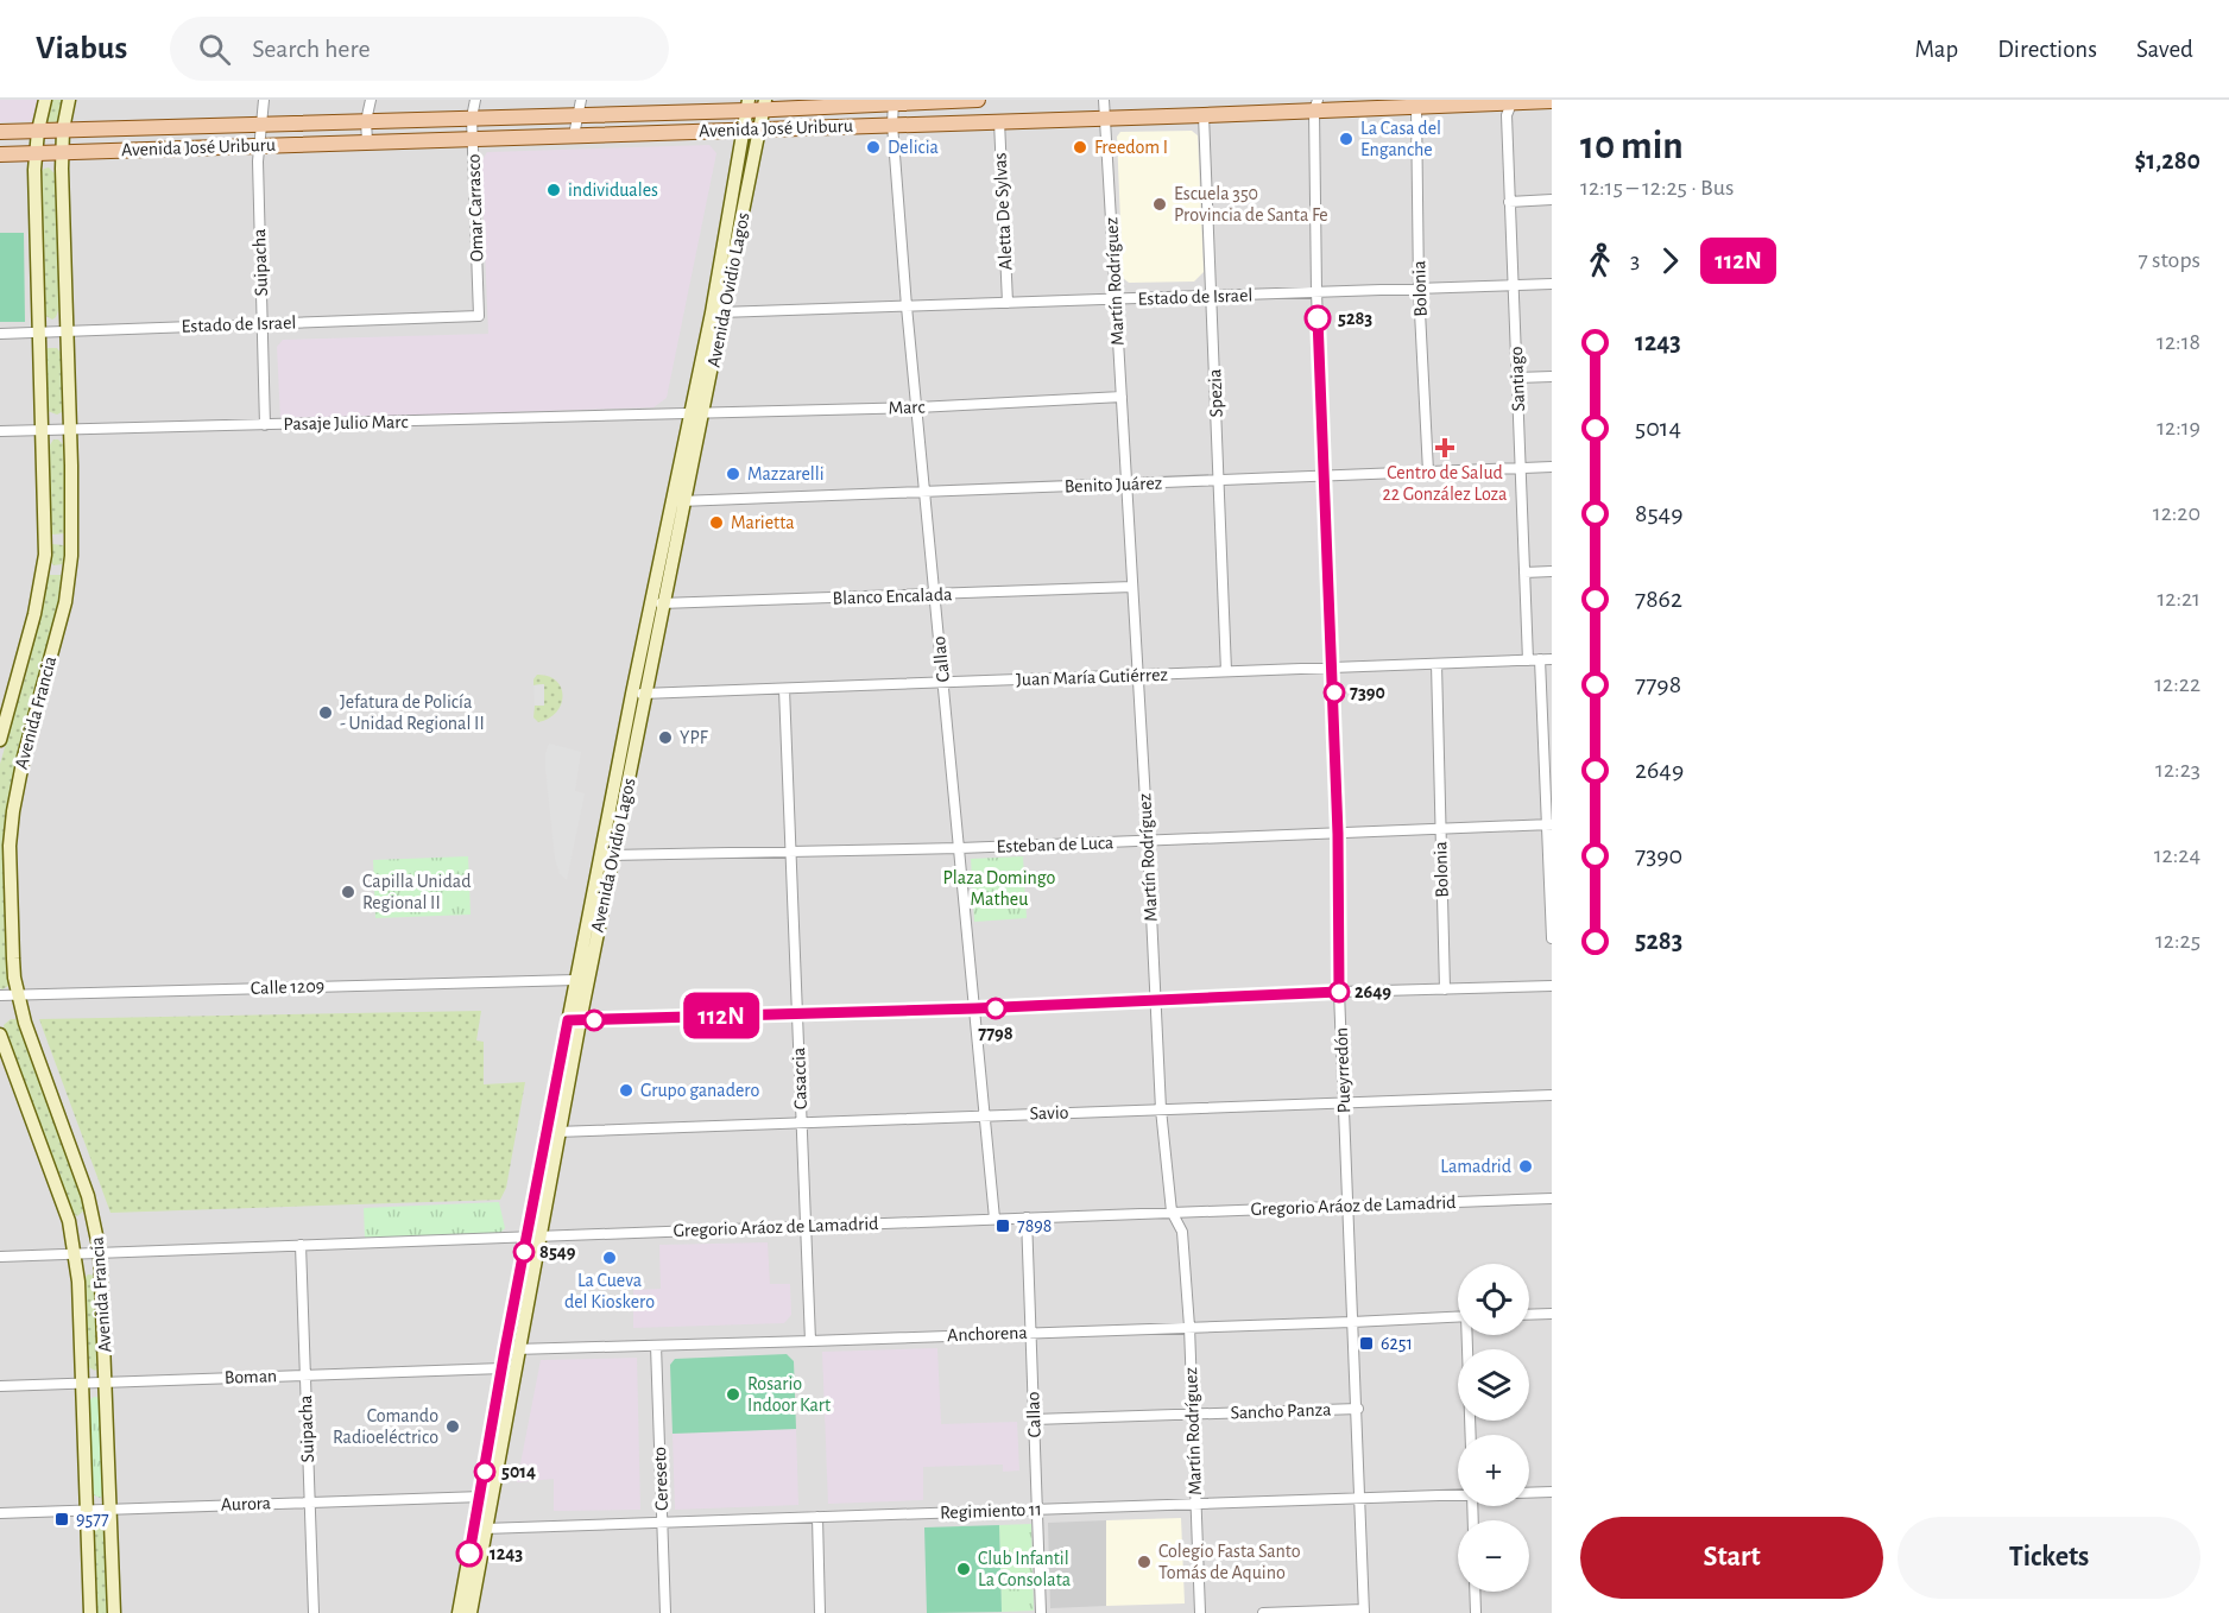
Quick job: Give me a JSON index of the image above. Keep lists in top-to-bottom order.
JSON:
{
  "streets": {
    "main road": ["Avenida José Uriburu"],
    "street": [
      "Omar Carrasco",
      "Aletta De Sylvas",
      "Suipacha",
      "Martín Rodríguez",
      "Bolonia",
      "Avenida Ovidio Lagos",
      "Estado de Israel",
      "Santiago",
      "Spezia",
      "Marc",
      "Pasaje Julio Marc",
      "Benito Juárez",
      "Blanco Encalada",
      "Callao",
      "Juan María Gutiérrez",
      "Avenida Francia",
      "Esteban de Luca",
      "Calle 1209",
      "Pueyrredón",
      "Casaccia",
      "Savio",
      "Gregorio Aráoz de Lamadrid",
      "Anchorena",
      "Boman",
      "Sancho Panza",
      "Cereseto",
      "Aurora",
      "Regimiento 11"
    ]
  },
  "crossings": [
    ["Avenida José Uriburu", "Omar Carrasco"],
    ["Avenida José Uriburu", "Aletta De Sylvas"],
    ["Avenida José Uriburu", "Suipacha"],
    ["Avenida José Uriburu", "Martín Rodríguez"],
    ["Avenida José Uriburu", "Bolonia"],
    ["Avenida José Uriburu", "Avenida Ovidio Lagos"],
    ["Avenida José Uriburu", "Santiago"],
    ["Avenida José Uriburu", "Spezia"],
    ["Avenida José Uriburu", "Callao"],
    ["Avenida José Uriburu", "Avenida Francia"],
    ["Avenida José Uriburu", "Pueyrredón"],
    ["Omar Carrasco", "Estado de Israel"],
    ["Aletta De Sylvas", "Estado de Israel"],
    ["Suipacha", "Estado de Israel"],
    ["Suipacha", "Pasaje Julio Marc"],
    ["Suipacha", "Gregorio Aráoz de Lamadrid"],
    ["Suipacha", "Boman"],
    ["Suipacha", "Aurora"],
    ["Martín Rodríguez", "Estado de Israel"],
    ["Martín Rodríguez", "Marc"],
    ["Martín Rodríguez", "Benito Juárez"],
    ["Martín Rodríguez", "Blanco Encalada"],
    ["Martín Rodríguez", "Juan María Gutiérrez"],
    ["Martín Rodríguez", "Esteban de Luca"],
    ["Martín Rodríguez", "Savio"],
    ["Martín Rodríguez", "Gregorio Aráoz de Lamadrid"],
    ["Martín Rodríguez", "Anchorena"],
    ["Martín Rodríguez", "Sancho Panza"],
    ["Martín Rodríguez", "Regimiento 11"],
    ["Bolonia", "Estado de Israel"],
    ["Bolonia", "Benito Juárez"],
    ["Bolonia", "Juan María Gutiérrez"],
    ["Bolonia", "Esteban de Luca"],
    ["Avenida Ovidio Lagos", "Estado de Israel"],
    ["Avenida Ovidio Lagos", "Marc"],
    ["Avenida Ovidio Lagos", "Pasaje Julio Marc"],
    ["Avenida Ovidio Lagos", "Benito Juárez"],
    ["Avenida Ovidio Lagos", "Blanco Encalada"],
    ["Avenida Ovidio Lagos", "Juan María Gutiérrez"],
    ["Avenida Ovidio Lagos", "Esteban de Luca"],
    ["Avenida Ovidio Lagos", "Calle 1209"],
    ["Avenida Ovidio Lagos", "Savio"],
    ["Avenida Ovidio Lagos", "Gregorio Aráoz de Lamadrid"],
    ["Avenida Ovidio Lagos", "Anchorena"],
    ["Avenida Ovidio Lagos", "Boman"],
    ["Avenida Ovidio Lagos", "Aurora"],
    ["Avenida Ovidio Lagos", "Regimiento 11"],
    ["Estado de Israel", "Santiago"],
    ["Estado de Israel", "Spezia"],
    ["Estado de Israel", "Callao"],
    ["Estado de Israel", "Avenida Francia"],
    ["Estado de Israel", "Pueyrredón"],
    ["Santiago", "Benito Juárez"],
    ["Santiago", "Juan María Gutiérrez"],
    ["Spezia", "Benito Juárez"],
    ["Spezia", "Juan María Gutiérrez"],
    ["Marc", "Pasaje Julio Marc"],
    ["Marc", "Callao"],
    ["Pasaje Julio Marc", "Avenida Francia"],
    ["Benito Juárez", "Callao"],
    ["Benito Juárez", "Pueyrredón"],
    ["Blanco Encalada", "Callao"],
    ["Callao", "Juan María Gutiérrez"],
    ["Callao", "Esteban de Luca"],
    ["Callao", "Savio"],
    ["Callao", "Gregorio Aráoz de Lamadrid"],
    ["Callao", "Anchorena"],
    ["Callao", "Sancho Panza"],
    ["Callao", "Regimiento 11"],
    ["Juan María Gutiérrez", "Pueyrredón"],
    ["Juan María Gutiérrez", "Casaccia"],
    ["Avenida Francia", "Calle 1209"],
    ["Avenida Francia", "Gregorio Aráoz de Lamadrid"],
    ["Avenida Francia", "Boman"],
    ["Avenida Francia", "Aurora"],
    ["Esteban de Luca", "Pueyrredón"],
    ["Esteban de Luca", "Casaccia"],
    ["Pueyrredón", "Savio"],
    ["Pueyrredón", "Gregorio Aráoz de Lamadrid"],
    ["Pueyrredón", "Anchorena"],
    ["Pueyrredón", "Sancho Panza"],
    ["Pueyrredón", "Regimiento 11"],
    ["Casaccia", "Savio"],
    ["Casaccia", "Gregorio Aráoz de Lamadrid"],
    ["Casaccia", "Anchorena"],
    ["Anchorena", "Cereseto"],
    ["Cereseto", "Regimiento 11"]
  ],
  "parks": ["Plaza Domingo Matheu"],
  "places": {
    "other": [
      "La Casa del Enganche",
      "Delicia",
      "Freedom I",
      "individuales",
      "Escuela 350 Provincia de Santa Fe",
      "5283",
      "Mazzarelli",
      "Marietta",
      "7390",
      "Jefatura de Policía - Unidad Regional II",
      "YPF",
      "Capilla Unidad Regional II",
      "2649",
      "7798",
      "Grupo ganadero",
      "Lamadrid",
      "8549",
      "La Cueva del Kioskero",
      "Rosario Indoor Kart",
      "Comando Radioeléctrico",
      "5014",
      "1243",
      "Colegio Fasta Santo Tomás de Aquino",
      "Club Infantil La Consolata"
    ],
    "health": ["Centro de Salud 22 González Loza"],
    "transit": ["7898", "6251", "9577"]
  },
  "lines": ["bus line 112N"],
  "page": {
    "header": "Viabus",
    "search": "Search here",
    "nav": ["Map", "Directions", "Saved"],
    "on_map": "112N",
    "heading": ["10 min", "12:15 – 12:25 · Bus", "$1,280"],
    "legs": ["3", "112N", "7 stops"],
    "list": [
      {
        "name": "1243",
        "value": "12:18"
      },
      {
        "name": "5014",
        "value": "12:19"
      },
      {
        "name": "8549",
        "value": "12:20"
      },
      {
        "name": "7862",
        "value": "12:21"
      },
      {
        "name": "7798",
        "value": "12:22"
      },
      {
        "name": "2649",
        "value": "12:23"
      },
      {
        "name": "7390",
        "value": "12:24"
      },
      {
        "name": "5283",
        "value": "12:25"
      }
    ],
    "map_buttons": ["+", "−"],
    "buttons": ["Start", "Tickets"]
  }
}
